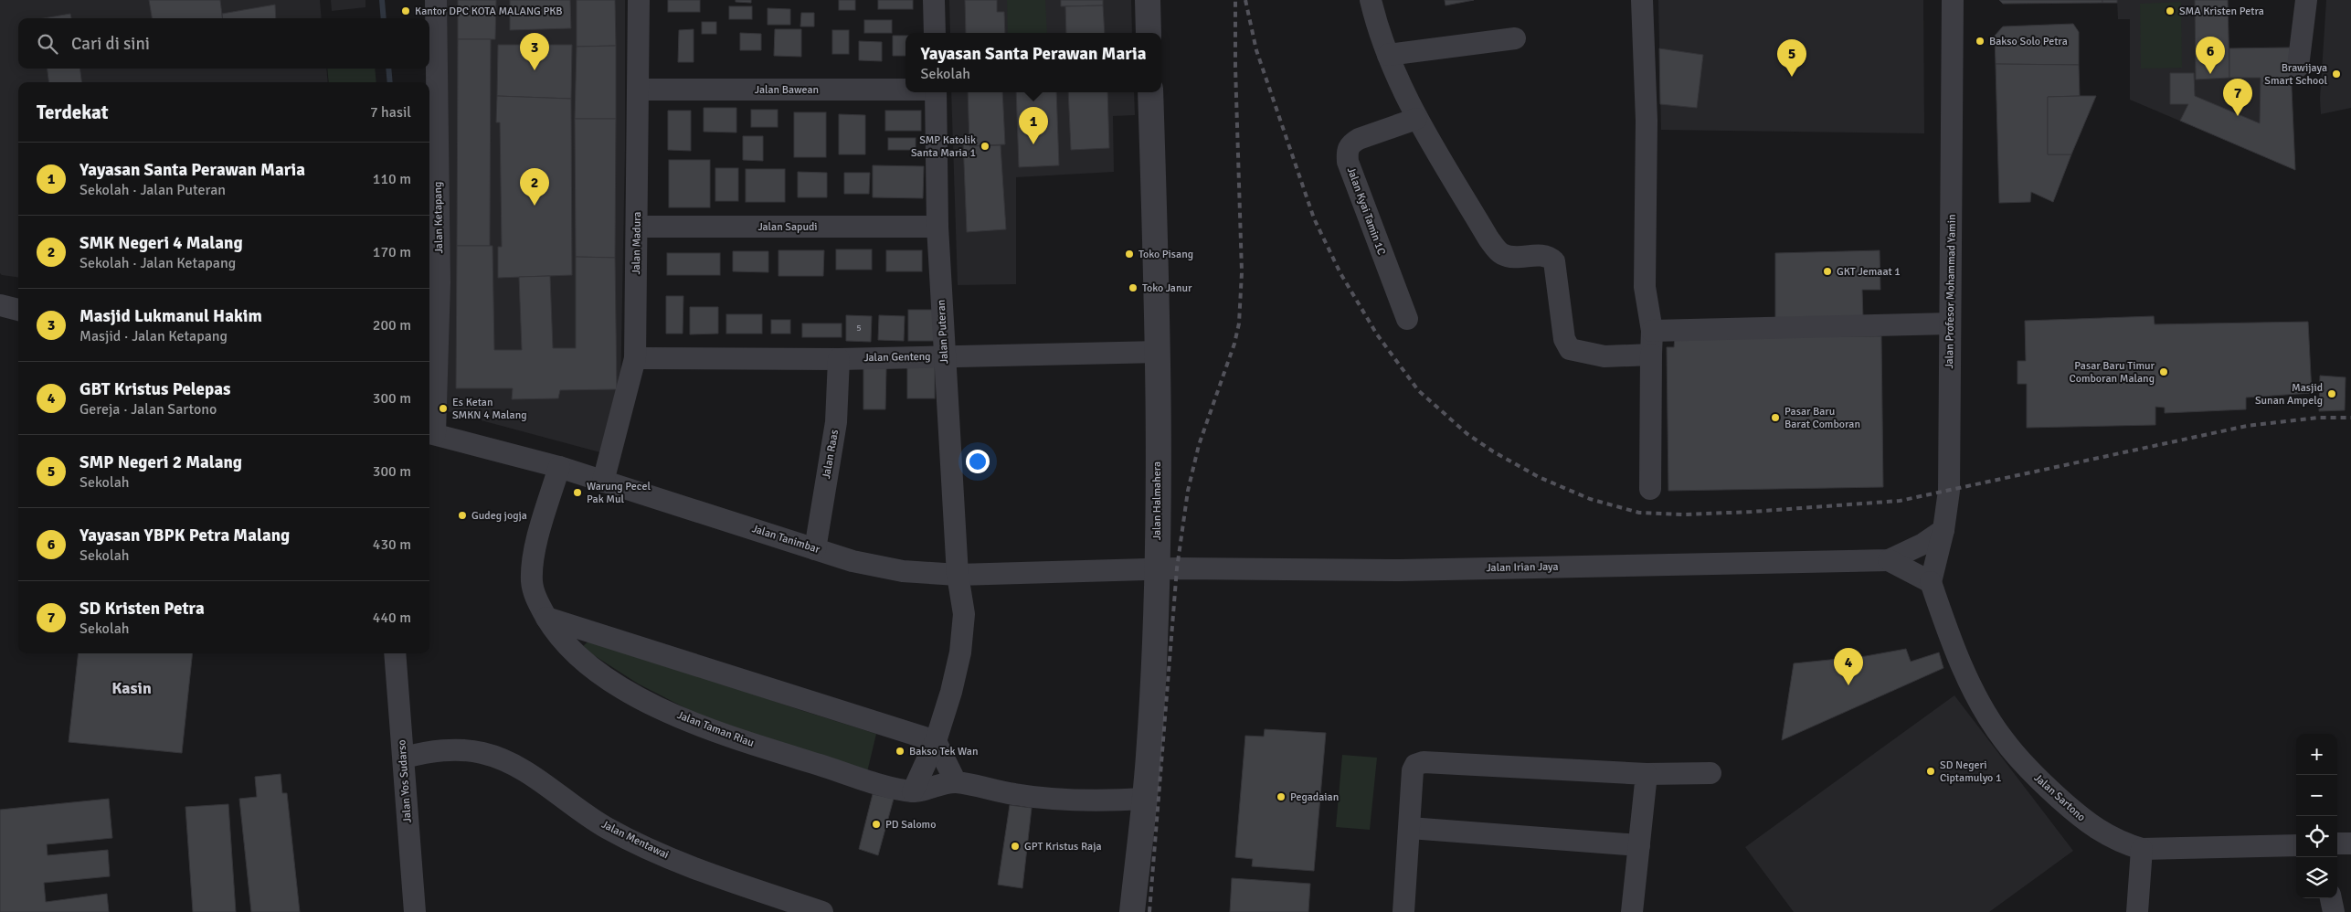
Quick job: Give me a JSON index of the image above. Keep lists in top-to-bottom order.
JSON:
{
  "streets": {
    "street": [
      "Jalan Bawean",
      "Jalan Kyai Tamin 1C",
      "Jalan Ketapang",
      "Jalan Sapudi",
      "Jalan Madura",
      "Jalan Profesor Mohammad Yamin",
      "Jalan Puteran",
      "Jalan Genteng",
      "Jalan Raas",
      "Jalan Halmahera",
      "Jalan Tanimbar",
      "Jalan Irian Jaya",
      "Jalan Taman Riau",
      "Jalan Yos Sudarso",
      "Jalan Sartono",
      "Jalan Mentawai"
    ]
  },
  "crossings": [
    ["Jalan Bawean", "Jalan Madura"],
    ["Jalan Ketapang", "Jalan Tanimbar"],
    ["Jalan Sapudi", "Jalan Madura"],
    ["Jalan Sapudi", "Jalan Puteran"],
    ["Jalan Madura", "Jalan Genteng"],
    ["Jalan Madura", "Jalan Tanimbar"],
    ["Jalan Profesor Mohammad Yamin", "Jalan Irian Jaya"],
    ["Jalan Profesor Mohammad Yamin", "Jalan Sartono"],
    ["Jalan Puteran", "Jalan Genteng"],
    ["Jalan Puteran", "Jalan Tanimbar"],
    ["Jalan Genteng", "Jalan Raas"],
    ["Jalan Genteng", "Jalan Halmahera"],
    ["Jalan Raas", "Jalan Tanimbar"],
    ["Jalan Halmahera", "Jalan Tanimbar"],
    ["Jalan Halmahera", "Jalan Irian Jaya"],
    ["Jalan Halmahera", "Jalan Taman Riau"],
    ["Jalan Tanimbar", "Jalan Irian Jaya"],
    ["Jalan Tanimbar", "Jalan Taman Riau"],
    ["Jalan Irian Jaya", "Jalan Sartono"],
    ["Jalan Yos Sudarso", "Jalan Mentawai"]
  ],
  "districts": ["Kasin"],
  "places": [
    "Kantor DPC KOTA MALANG PKB",
    "SMA Kristen Petra",
    "Bakso Solo Petra",
    "Brawijaya Smart School",
    "SMP Katolik Santa Maria 1",
    "Toko Pisang",
    "GKT Jemaat 1",
    "Toko Janur",
    "Pasar Baru Timur Comboran Malang",
    "Masjid Sunan Ampelg",
    "Es Ketan SMKN 4 Malang",
    "Pasar Baru Barat Comboran",
    "Warung Pecel Pak Mul",
    "Gudeg jogja",
    "Bakso Tek Wan",
    "SD Negeri Ciptamulyo 1",
    "Pegadaian",
    "PD Salomo",
    "GPT Kristus Raja"
  ],
  "house_numbers": ["5"],
  "page": {
    "search": "Cari di sini",
    "popup": ["Yayasan Santa Perawan Maria", "Sekolah"],
    "pins": [
      "3",
      "6",
      "5",
      "7",
      "1",
      "2",
      "4"
    ],
    "heading": ["Terdekat", "7 hasil"],
    "list": [
      {
        "mark": "1",
        "name": "Yayasan Santa Perawan Maria",
        "note": "Sekolah · Jalan Puteran",
        "value": "110 m"
      },
      {
        "mark": "2",
        "name": "SMK Negeri 4 Malang",
        "note": "Sekolah · Jalan Ketapang",
        "value": "170 m"
      },
      {
        "mark": "3",
        "name": "Masjid Lukmanul Hakim",
        "note": "Masjid · Jalan Ketapang",
        "value": "200 m"
      },
      {
        "mark": "4",
        "name": "GBT Kristus Pelepas",
        "note": "Gereja · Jalan Sartono",
        "value": "300 m"
      },
      {
        "mark": "5",
        "name": "SMP Negeri 2 Malang",
        "note": "Sekolah",
        "value": "300 m"
      },
      {
        "mark": "6",
        "name": "Yayasan YBPK Petra Malang",
        "note": "Sekolah",
        "value": "430 m"
      },
      {
        "mark": "7",
        "name": "SD Kristen Petra",
        "note": "Sekolah",
        "value": "440 m"
      }
    ],
    "map_buttons": ["+", "−"]
  }
}
